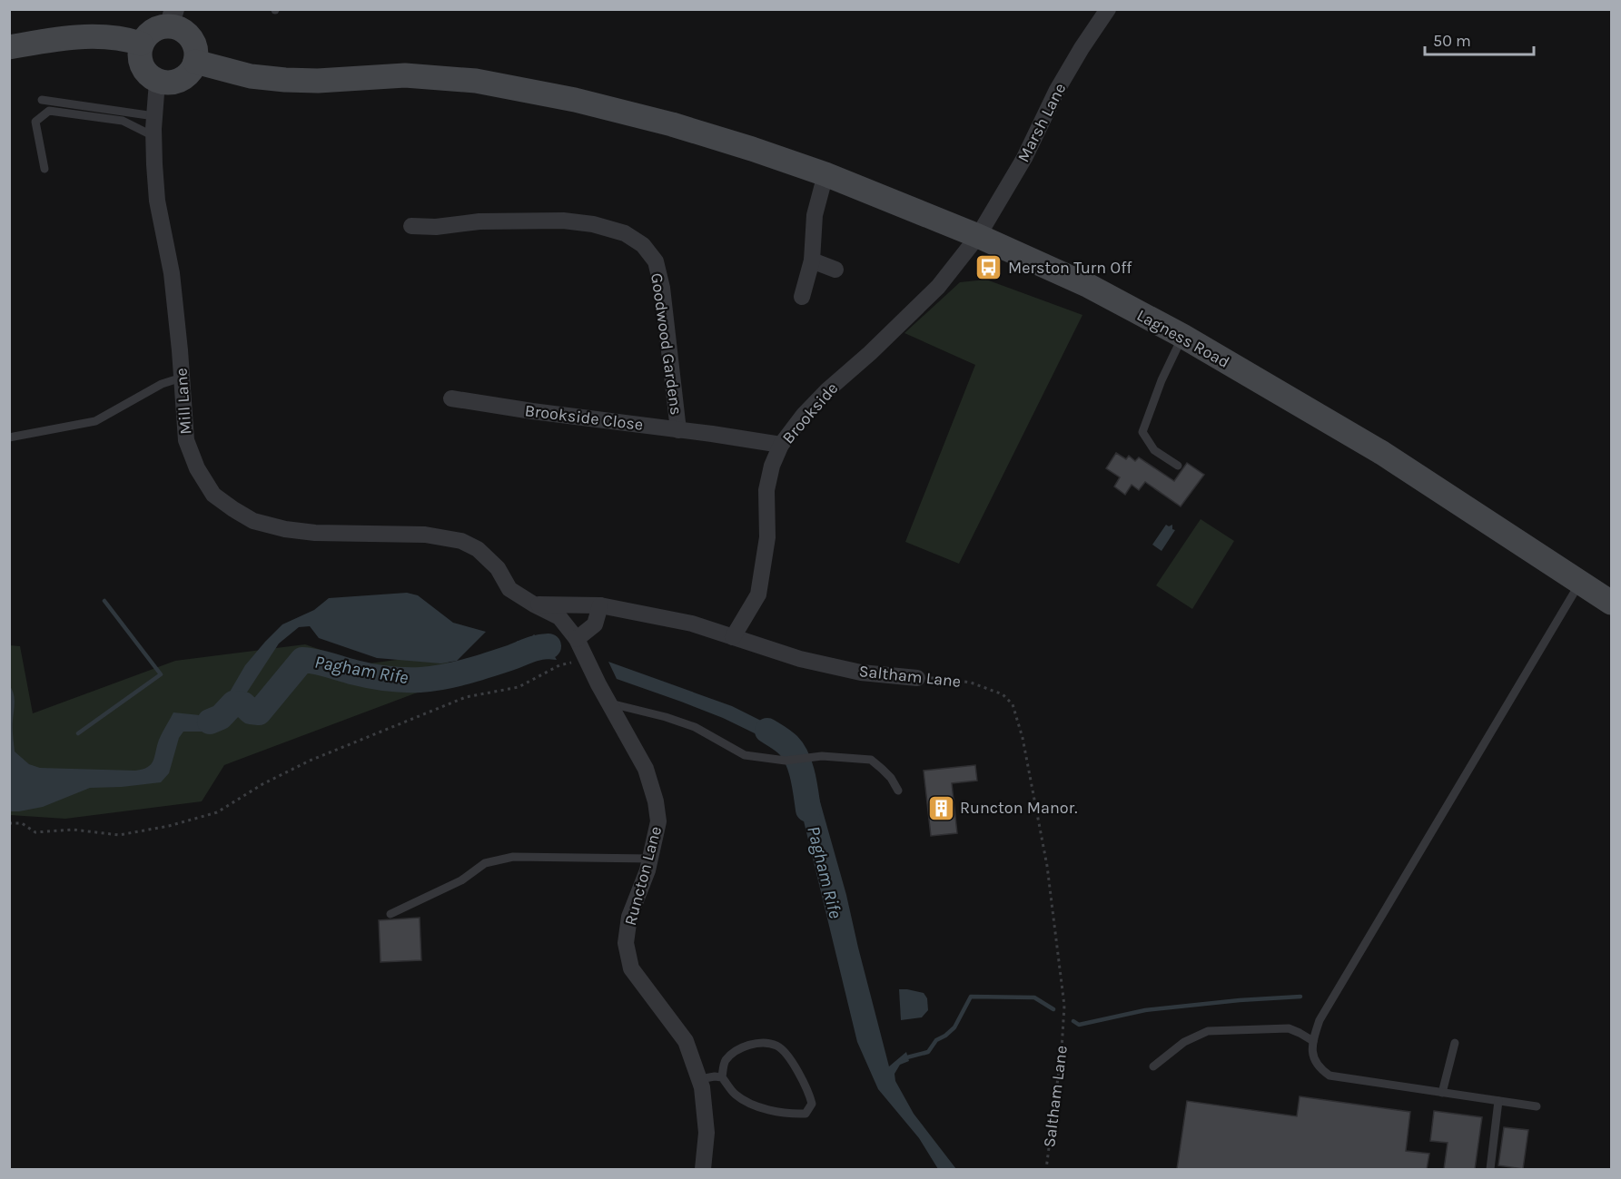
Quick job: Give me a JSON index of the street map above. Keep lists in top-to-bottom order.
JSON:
{
  "streets": {
    "main road": ["Lagness Road"],
    "street": [
      "Marsh Lane",
      "Goodwood Gardens",
      "Mill Lane",
      "Brookside",
      "Brookside Close",
      "Saltham Lane",
      "Runcton Lane"
    ]
  },
  "crossings": [
    ["Marsh Lane", "Lagness Road"],
    ["Marsh Lane", "Brookside"],
    ["Lagness Road", "Mill Lane"],
    ["Lagness Road", "Brookside"],
    ["Goodwood Gardens", "Brookside Close"],
    ["Mill Lane", "Saltham Lane"],
    ["Mill Lane", "Runcton Lane"],
    ["Brookside", "Brookside Close"],
    ["Brookside", "Saltham Lane"]
  ],
  "water": ["Pagham Rife"],
  "places": {
    "bus stop": ["Merston Turn Off"],
    "building": ["Runcton Manor."]
  },
  "scale_bar": "50 m"
}
